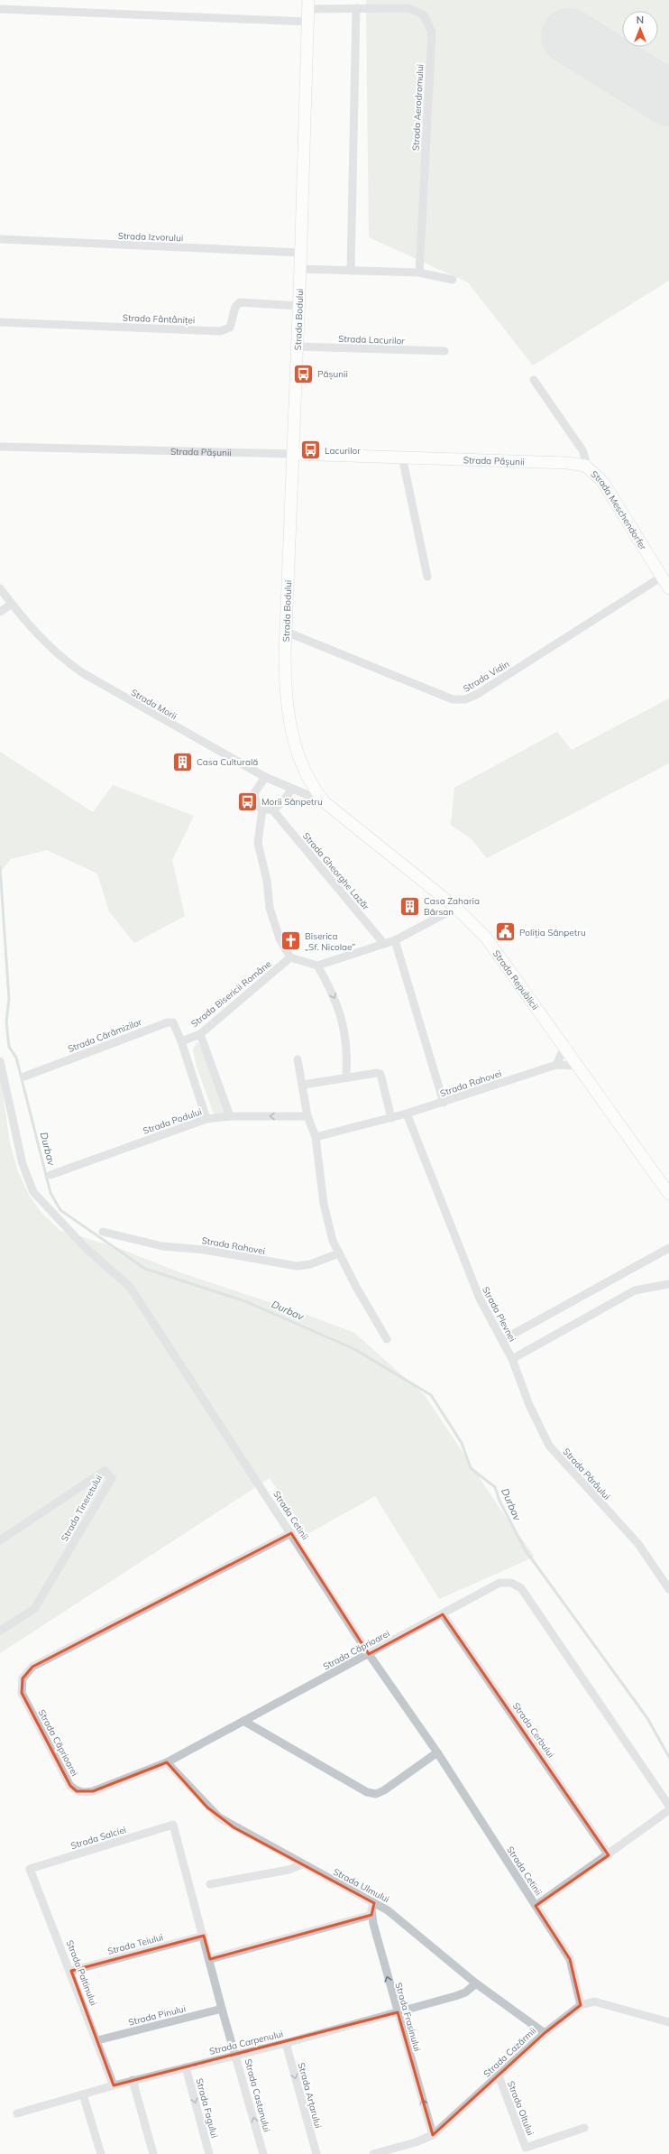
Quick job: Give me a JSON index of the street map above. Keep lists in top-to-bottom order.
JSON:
{
  "streets": {
    "main road": [
      "Strada Bodului",
      "Strada Pășunii",
      "Strada Meschendorfer",
      "Strada Republicii"
    ],
    "street": [
      "Strada Aerodromului",
      "Strada Izvorului",
      "Strada Fântâniței",
      "Strada Lacurilor",
      "Strada Vidin",
      "Strada Morii",
      "Strada Gheorghe Lazăr",
      "Strada Bisericii Române",
      "Strada Cărămizilor",
      "Strada Rahovei",
      "Strada Podului",
      "Strada Plevnei",
      "Strada Pârâului",
      "Strada Tineretului",
      "Strada Cetinii",
      "Strada Căprioarei",
      "Strada Cerbului",
      "Strada Salciei",
      "Strada Ulmului",
      "Strada Teiului",
      "Strada Paltinului",
      "Strada Pinului",
      "Strada Frasinului",
      "Strada Carpenului",
      "Strada Cazărmii",
      "Strada Castanului",
      "Strada Arțarului",
      "Strada Fagului",
      "Strada Oltului"
    ]
  },
  "crossings": [
    ["Strada Aerodromului", "Strada Bodului"],
    ["Strada Izvorului", "Strada Bodului"],
    ["Strada Fântâniței", "Strada Bodului"],
    ["Strada Bodului", "Strada Lacurilor"],
    ["Strada Bodului", "Strada Pășunii"],
    ["Strada Bodului", "Strada Vidin"],
    ["Strada Bodului", "Strada Morii"],
    ["Strada Bodului", "Strada Republicii"],
    ["Strada Pășunii", "Strada Meschendorfer"],
    ["Strada Meschendorfer", "Strada Vidin"],
    ["Strada Morii", "Strada Republicii"],
    ["Strada Bisericii Române", "Strada Cărămizilor"],
    ["Strada Rahovei", "Strada Plevnei"],
    ["Strada Plevnei", "Strada Pârâului"],
    ["Strada Cetinii", "Strada Căprioarei"],
    ["Strada Cetinii", "Strada Cazărmii"],
    ["Strada Căprioarei", "Strada Cerbului"],
    ["Strada Căprioarei", "Strada Ulmului"],
    ["Strada Salciei", "Strada Paltinului"],
    ["Strada Salciei", "Strada Castanului"],
    ["Strada Ulmului", "Strada Frasinului"],
    ["Strada Ulmului", "Strada Carpenului"],
    ["Strada Ulmului", "Strada Cazărmii"],
    ["Strada Teiului", "Strada Paltinului"],
    ["Strada Teiului", "Strada Castanului"],
    ["Strada Paltinului", "Strada Pinului"],
    ["Strada Paltinului", "Strada Carpenului"],
    ["Strada Pinului", "Strada Castanului"],
    ["Strada Frasinului", "Strada Carpenului"],
    ["Strada Frasinului", "Strada Cazărmii"],
    ["Strada Carpenului", "Strada Castanului"],
    ["Strada Carpenului", "Strada Arțarului"],
    ["Strada Carpenului", "Strada Fagului"],
    ["Strada Cazărmii", "Strada Oltului"]
  ],
  "one_way": ["Strada Frasinului", "Strada Arțarului"],
  "water": ["Durbav"],
  "places": {
    "bus stop": ["Pășunii", "Lacurilor", "Morii Sânpetru"],
    "building": ["Casa Culturală", "Casa Zaharia Bârsan"],
    "public building": ["Poliția Sânpetru"],
    "church": ["Biserica „Sf. Nicolae”"]
  },
  "north": "top"
}
